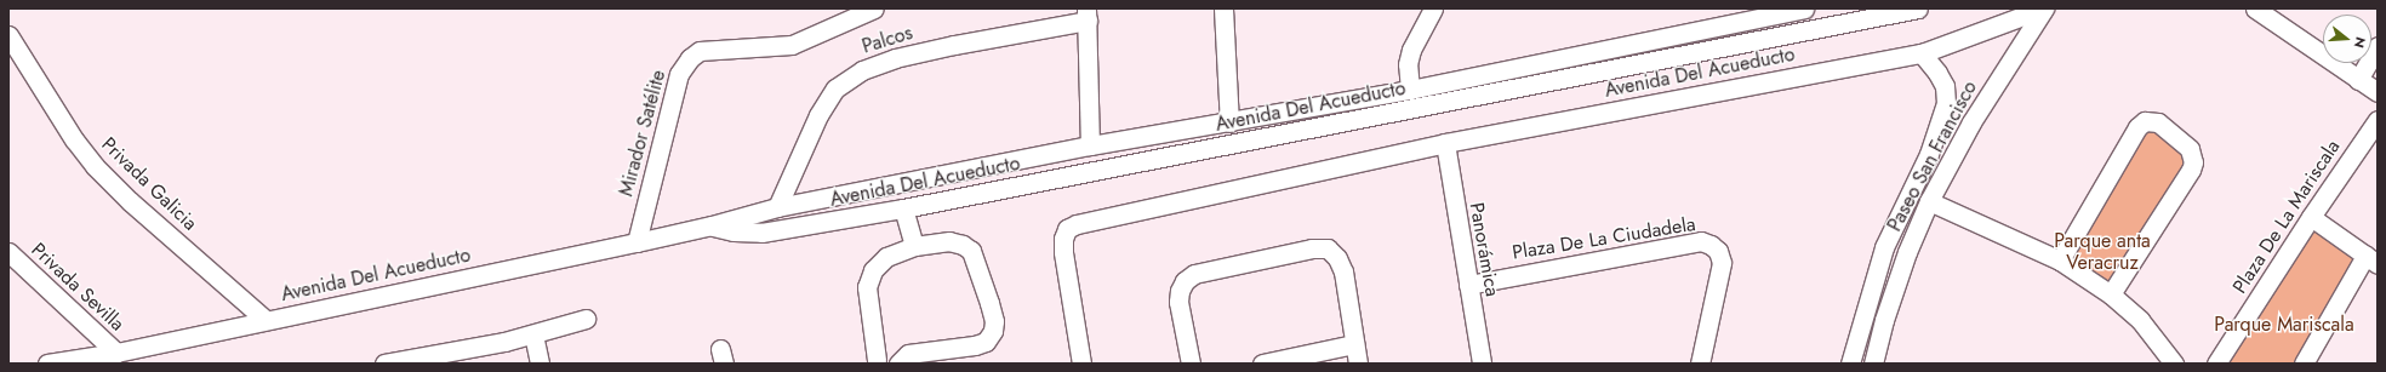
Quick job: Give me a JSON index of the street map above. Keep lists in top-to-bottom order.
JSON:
{
  "streets": {
    "street": [
      "Palcos",
      "Avenida Del Acueducto",
      "Mirador Satélite",
      "Paseo San Francisco",
      "Privada Galicia",
      "Plaza De La Mariscala",
      "Plaza De La Ciudadela",
      "Panorámica",
      "Privada Sevilla"
    ]
  },
  "crossings": [
    ["Palcos", "Avenida Del Acueducto"],
    ["Avenida Del Acueducto", "Mirador Satélite"],
    ["Avenida Del Acueducto", "Paseo San Francisco"],
    ["Avenida Del Acueducto", "Privada Galicia"],
    ["Avenida Del Acueducto", "Panorámica"],
    ["Avenida Del Acueducto", "Privada Sevilla"],
    ["Plaza De La Ciudadela", "Panorámica"]
  ],
  "parks": ["Parque anta Veracruz", "Parque Mariscala"],
  "north": "right"
}
